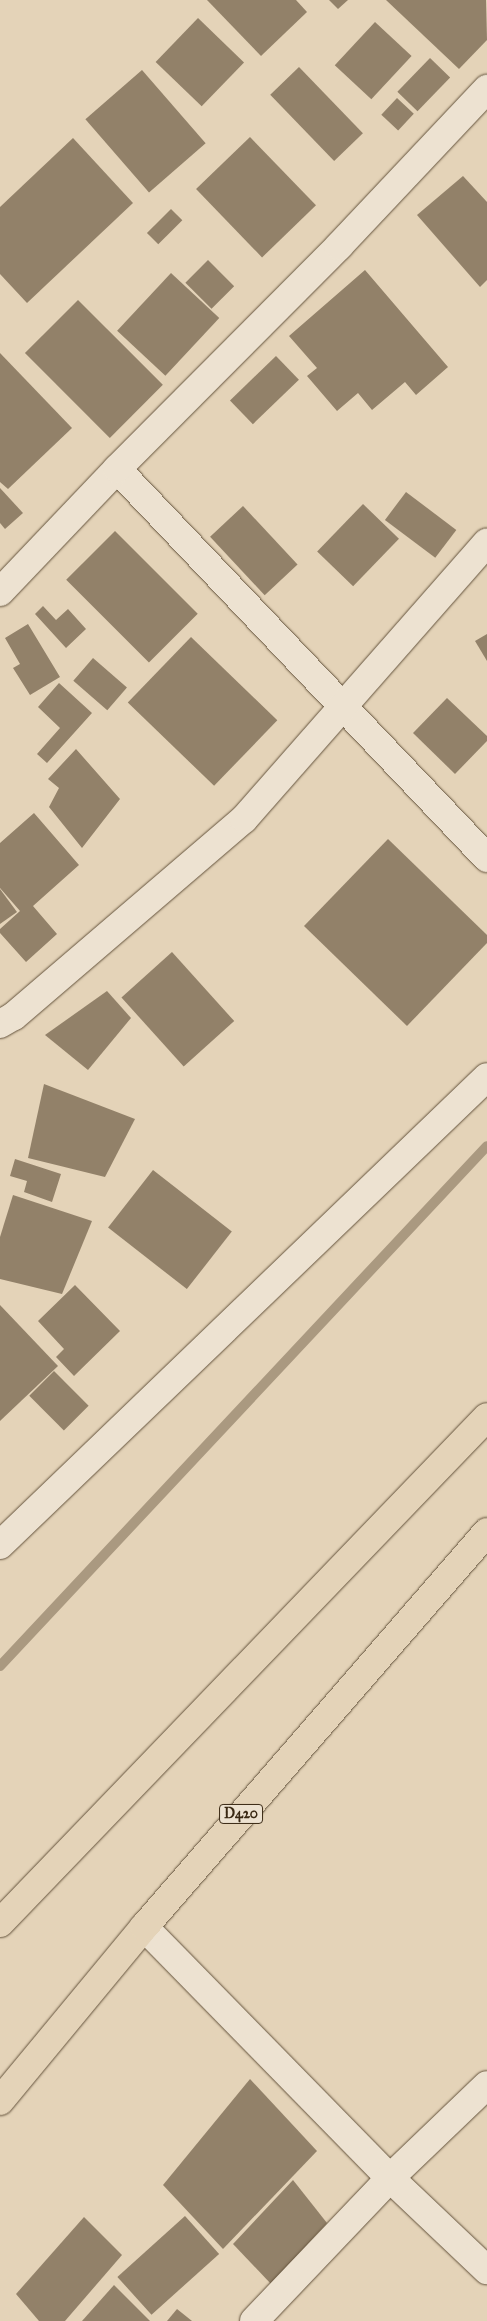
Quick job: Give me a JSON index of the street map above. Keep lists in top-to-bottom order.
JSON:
{
  "streets": {
    "main road": ["D420"]
  }
}
